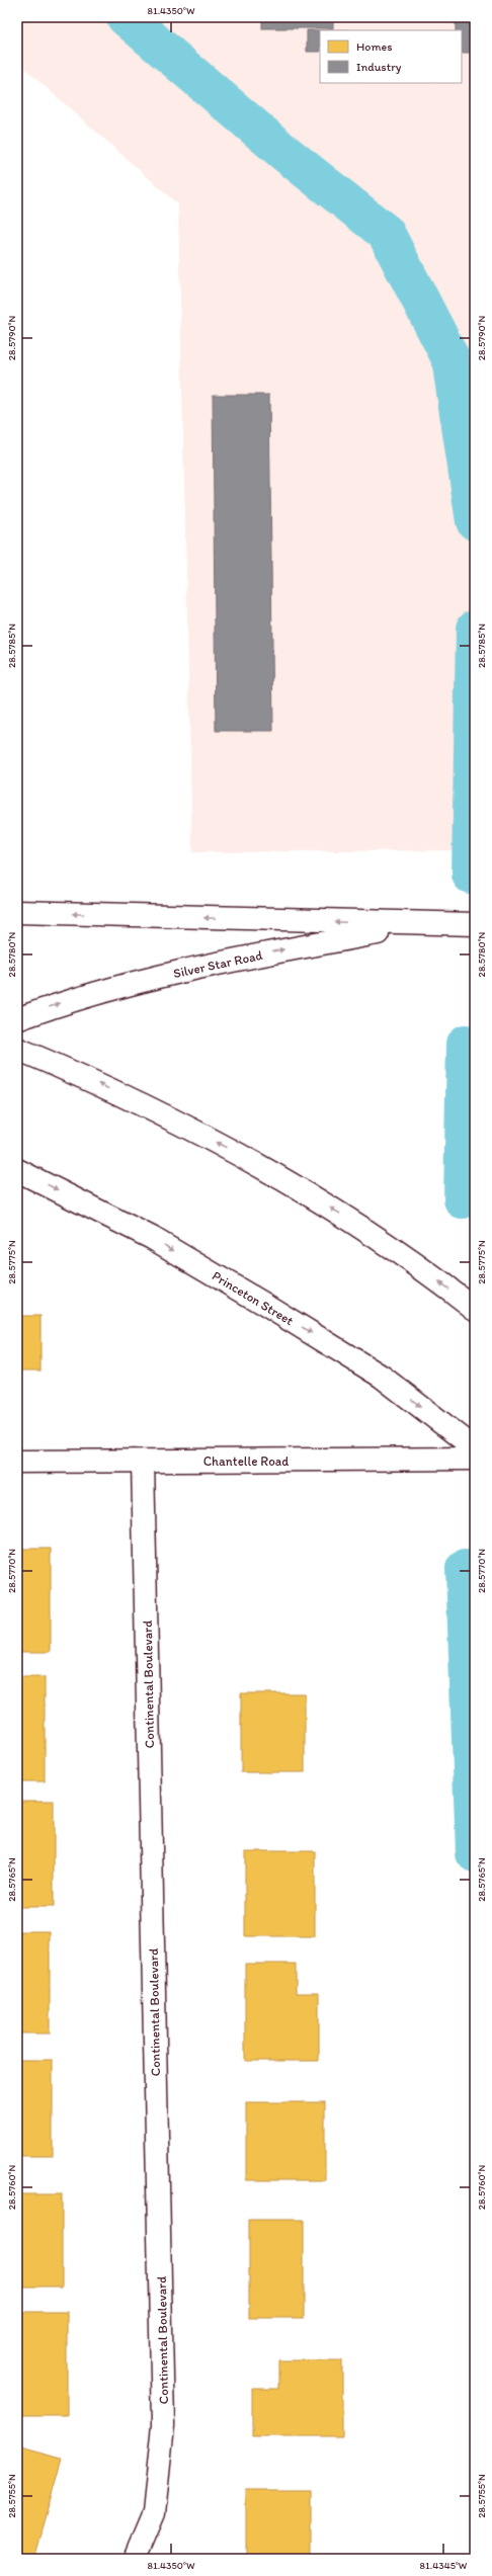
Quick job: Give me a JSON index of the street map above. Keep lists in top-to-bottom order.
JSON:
{
  "streets": {
    "main road": [
      "Silver Star Road",
      "Princeton Street",
      "Chantelle Road",
      "Continental Boulevard"
    ]
  },
  "crossings": [
    ["Chantelle Road", "Continental Boulevard"]
  ],
  "legend": ["Homes", "Industry"],
  "coordinates": [
    "81.4350°W",
    "28.5790°N",
    "28.5785°N",
    "28.5780°N",
    "28.5775°N",
    "28.5770°N",
    "28.5765°N",
    "28.5760°N",
    "28.5755°N",
    "81.4345°W"
  ]
}
